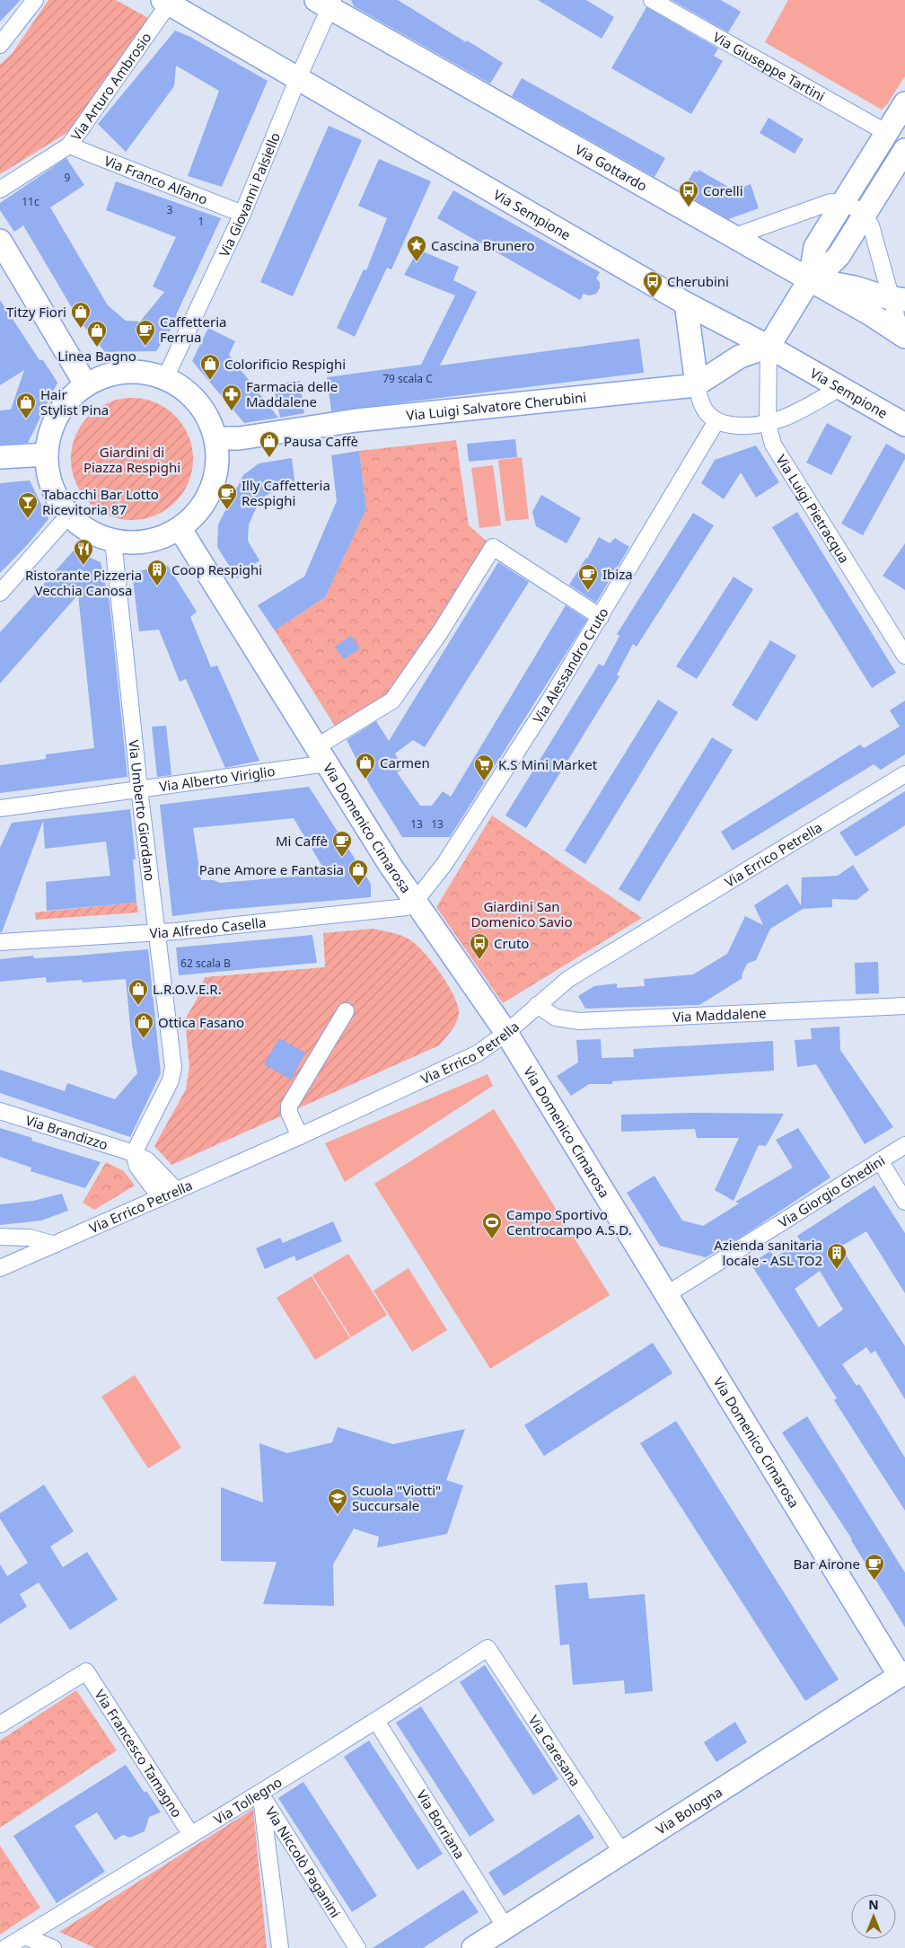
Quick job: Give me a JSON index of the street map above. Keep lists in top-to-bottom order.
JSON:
{
  "streets": {
    "street": [
      "Via Giuseppe Tartini",
      "Via Arturo Ambrosio",
      "Via Gottardo",
      "Via Franco Alfano",
      "Via Giovanni Paisiello",
      "Via Sempione",
      "Via Luigi Salvatore Cherubini",
      "Via Luigi Pietracqua",
      "Via Alessandro Cruto",
      "Via Alberto Viriglio",
      "Via Umberto Giordano",
      "Via Domenico Cimarosa",
      "Via Errico Petrella",
      "Via Alfredo Casella",
      "Via Maddalene",
      "Via Brandizzo",
      "Via Giorgio Ghedini",
      "Via Caresana",
      "Via Francesco Tamagno",
      "Via Tollegno",
      "Via Bologna",
      "Via Borriana",
      "Via Niccolò Paganini"
    ]
  },
  "crossings": [
    ["Via Arturo Ambrosio", "Via Franco Alfano"],
    ["Via Arturo Ambrosio", "Via Sempione"],
    ["Via Gottardo", "Via Giovanni Paisiello"],
    ["Via Franco Alfano", "Via Giovanni Paisiello"],
    ["Via Giovanni Paisiello", "Via Sempione"],
    ["Via Sempione", "Via Luigi Salvatore Cherubini"],
    ["Via Sempione", "Via Luigi Pietracqua"],
    ["Via Luigi Salvatore Cherubini", "Via Luigi Pietracqua"],
    ["Via Alessandro Cruto", "Via Domenico Cimarosa"],
    ["Via Alessandro Cruto", "Via Alfredo Casella"],
    ["Via Alberto Viriglio", "Via Umberto Giordano"],
    ["Via Alberto Viriglio", "Via Domenico Cimarosa"],
    ["Via Umberto Giordano", "Via Alfredo Casella"],
    ["Via Umberto Giordano", "Via Brandizzo"],
    ["Via Domenico Cimarosa", "Via Errico Petrella"],
    ["Via Domenico Cimarosa", "Via Alfredo Casella"],
    ["Via Domenico Cimarosa", "Via Giorgio Ghedini"],
    ["Via Domenico Cimarosa", "Via Bologna"],
    ["Via Errico Petrella", "Via Maddalene"],
    ["Via Errico Petrella", "Via Brandizzo"],
    ["Via Caresana", "Via Tollegno"],
    ["Via Caresana", "Via Bologna"],
    ["Via Francesco Tamagno", "Via Tollegno"],
    ["Via Tollegno", "Via Borriana"],
    ["Via Tollegno", "Via Niccolò Paganini"],
    ["Via Bologna", "Via Borriana"]
  ],
  "parks": ["Giardini di Piazza Respighi", "Giardini San Domenico Savio"],
  "places": {
    "bus stop": ["Corelli", "Cherubini", "Cruto"],
    "place": ["Cascina Brunero"],
    "shop": [
      "Titzy Fiori",
      "Linea Bagno",
      "Colorificio Respighi",
      "Hair Stylist Pina",
      "Pausa Caffè",
      "Carmen",
      "Pane Amore e Fantasia",
      "L.R.O.V.E.R.",
      "Ottica Fasano"
    ],
    "cafe": [
      "Caffetteria Ferrua",
      "Illy Caffetteria Respighi",
      "Ibiza",
      "Mi Caffè",
      "Bar Airone"
    ],
    "pharmacy": ["Farmacia delle Maddalene"],
    "bar": ["Tabacchi Bar Lotto Ricevitoria 87"],
    "restaurant": ["Ristorante Pizzeria Vecchia Canosa"],
    "building": ["Coop Respighi", "Azienda sanitaria locale - ASL TO2"],
    "supermarket": ["K.S Mini Market"],
    "sports": ["Campo Sportivo Centrocampo A.S.D."],
    "school or university": ["Scuola \"Viotti\" Succursale"]
  },
  "house_numbers": [
    "9",
    "11c",
    "3",
    "1",
    "79 scala C",
    "13",
    "13",
    "62 scala B"
  ],
  "north": "top"
}
